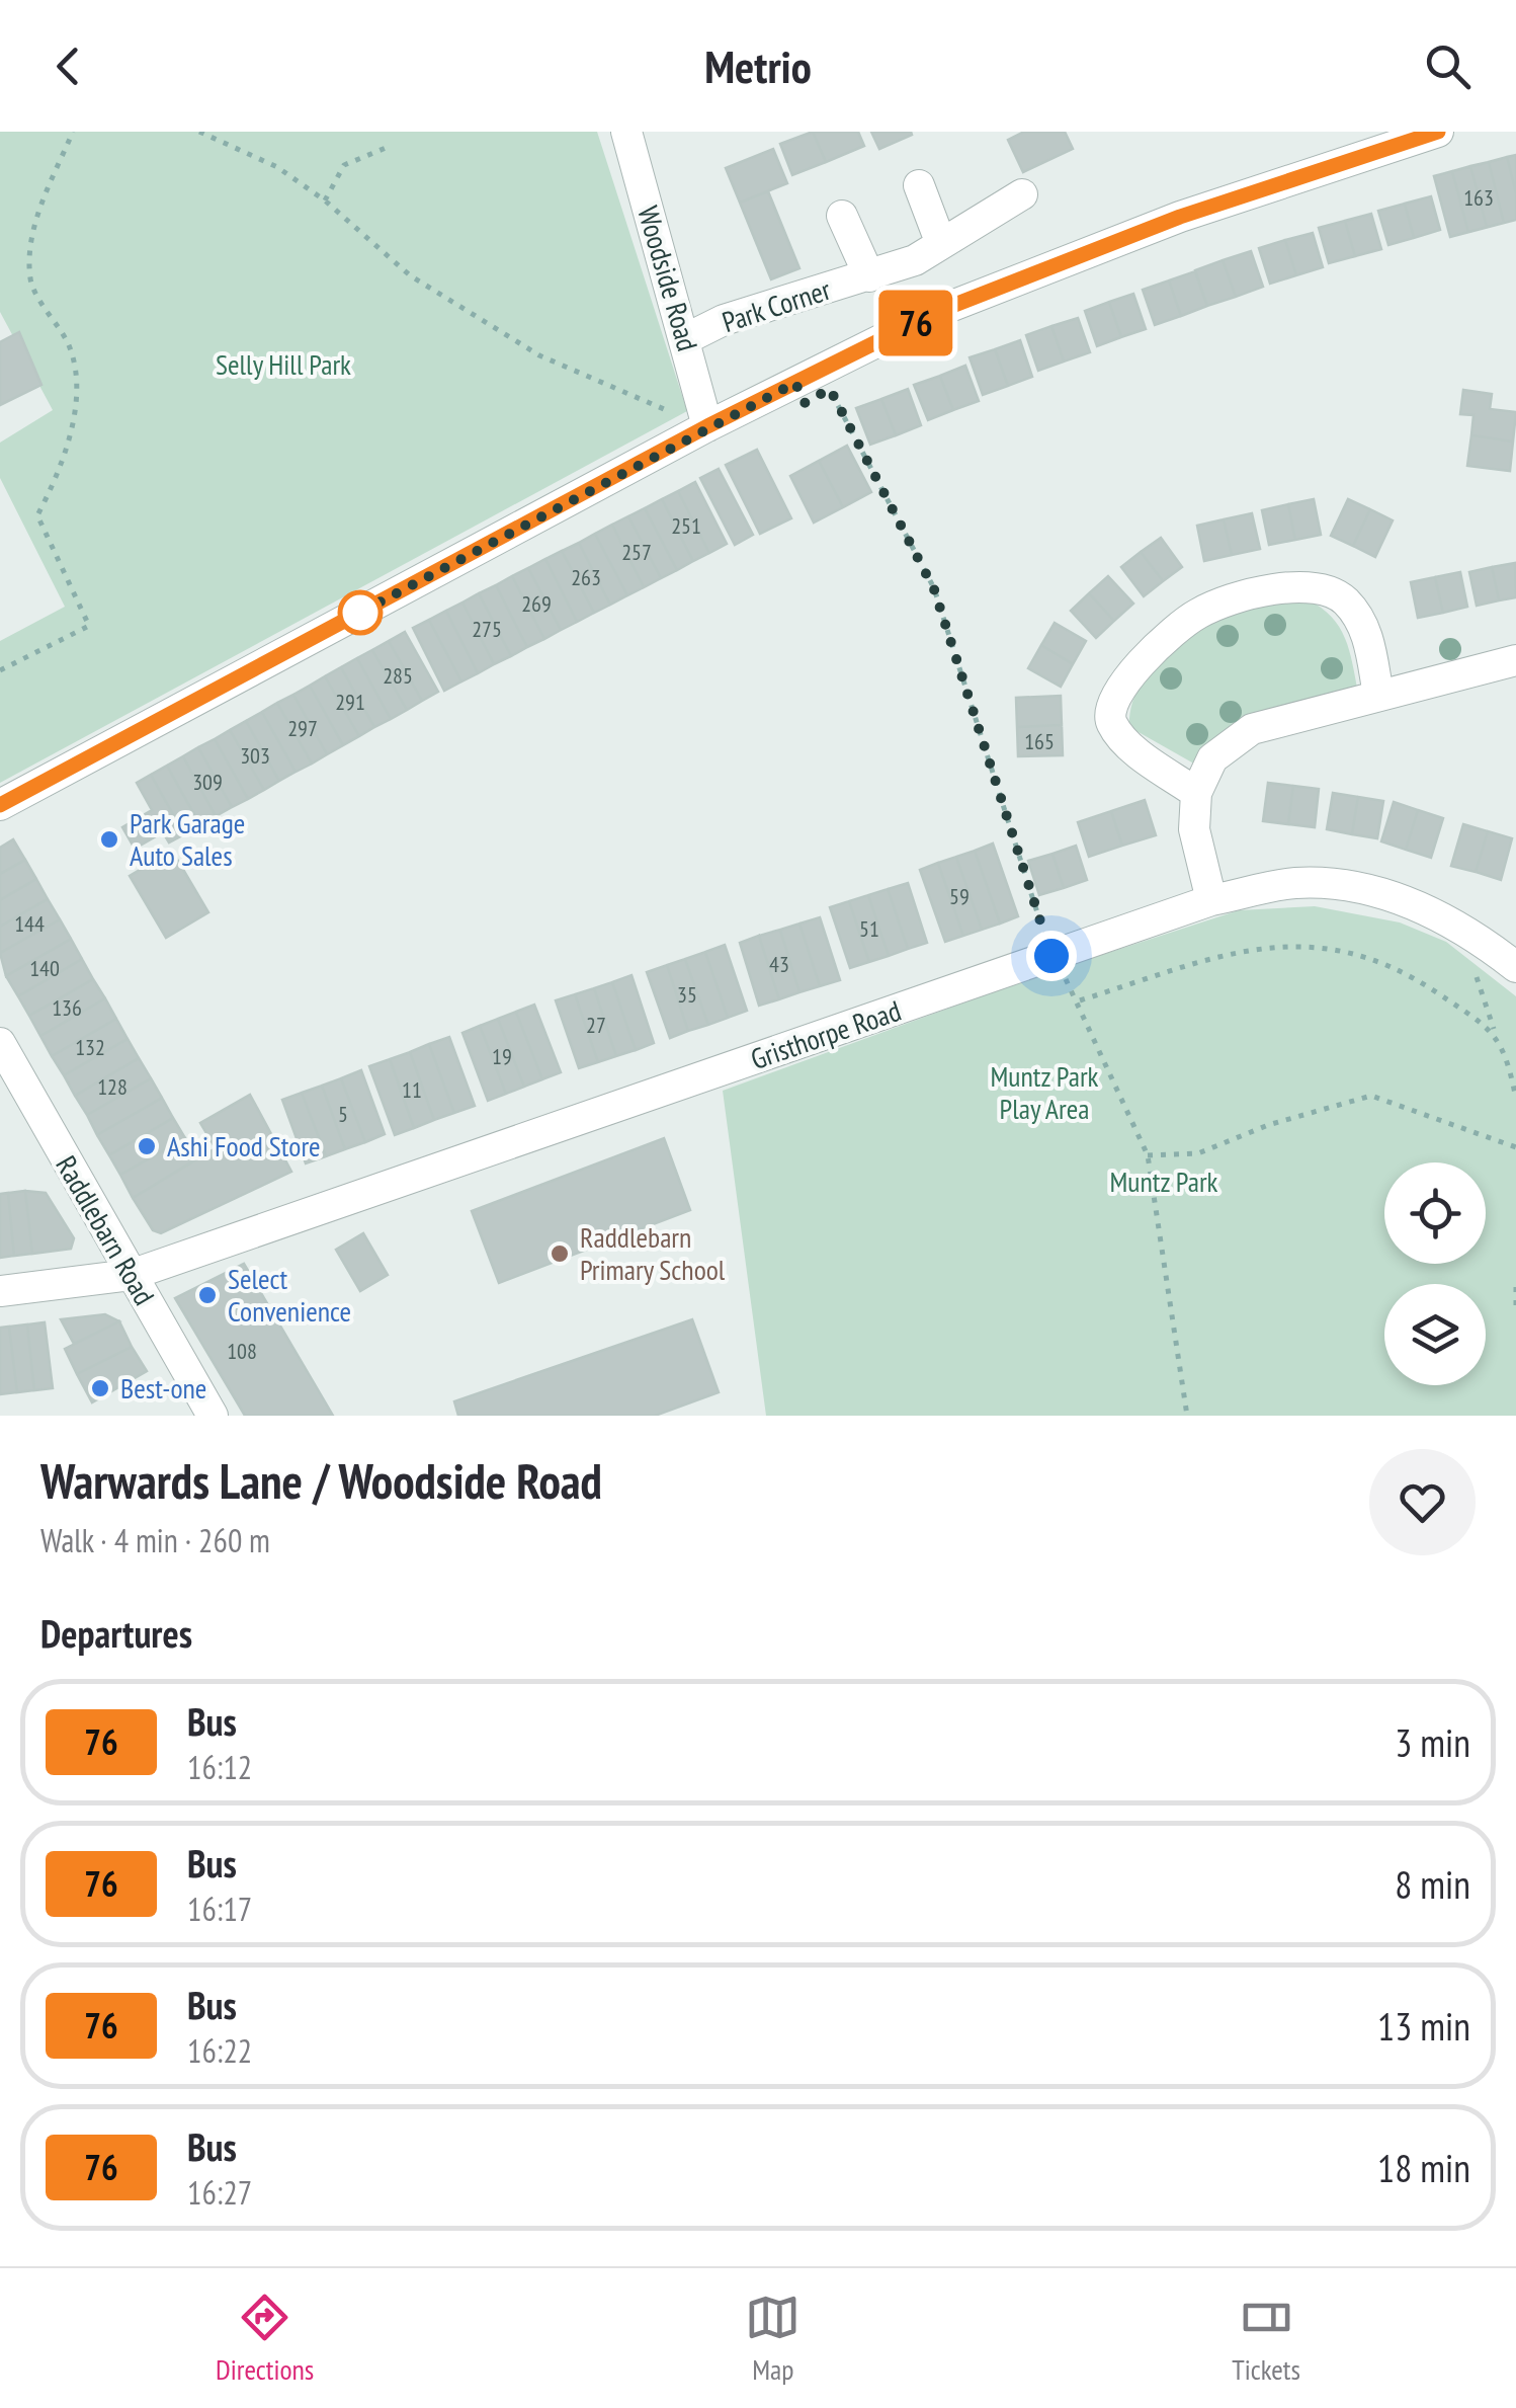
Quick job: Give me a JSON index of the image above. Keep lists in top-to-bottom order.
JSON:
{
  "streets": {
    "street": [
      "Woodside Road",
      "Park Corner",
      "Gristhorpe Road",
      "Raddlebarn Road"
    ]
  },
  "crossings": [
    ["Woodside Road", "Park Corner"],
    ["Gristhorpe Road", "Raddlebarn Road"]
  ],
  "parks": ["Selly Hill Park", "Muntz Park Play Area", "Muntz Park"],
  "places": [
    "Park Garage Auto Sales",
    "Ashi Food Store",
    "Raddlebarn Primary School",
    "Select Convenience",
    "Best-one"
  ],
  "lines": ["bus line 76"],
  "house_numbers": [
    "163",
    "251",
    "257",
    "263",
    "269",
    "275",
    "285",
    "291",
    "297",
    "165",
    "303",
    "309",
    "59",
    "144",
    "51",
    "43",
    "140",
    "35",
    "136",
    "27",
    "132",
    "19",
    "128",
    "11",
    "5",
    "108"
  ],
  "page": {
    "header": "Metrio",
    "on_map": "76",
    "heading": [
      ["Warwards Lane / Woodside Road", "Walk · 4 min · 260 m"],
      "Departures"
    ],
    "list": [
      {
        "mark": "76",
        "name": "Bus",
        "note": "16:12",
        "value": "3 min"
      },
      {
        "mark": "76",
        "name": "Bus",
        "note": "16:17",
        "value": "8 min"
      },
      {
        "mark": "76",
        "name": "Bus",
        "note": "16:22",
        "value": "13 min"
      },
      {
        "mark": "76",
        "name": "Bus",
        "note": "16:27",
        "value": "18 min"
      }
    ],
    "tabs": ["Directions", "Map", "Tickets"]
  }
}
